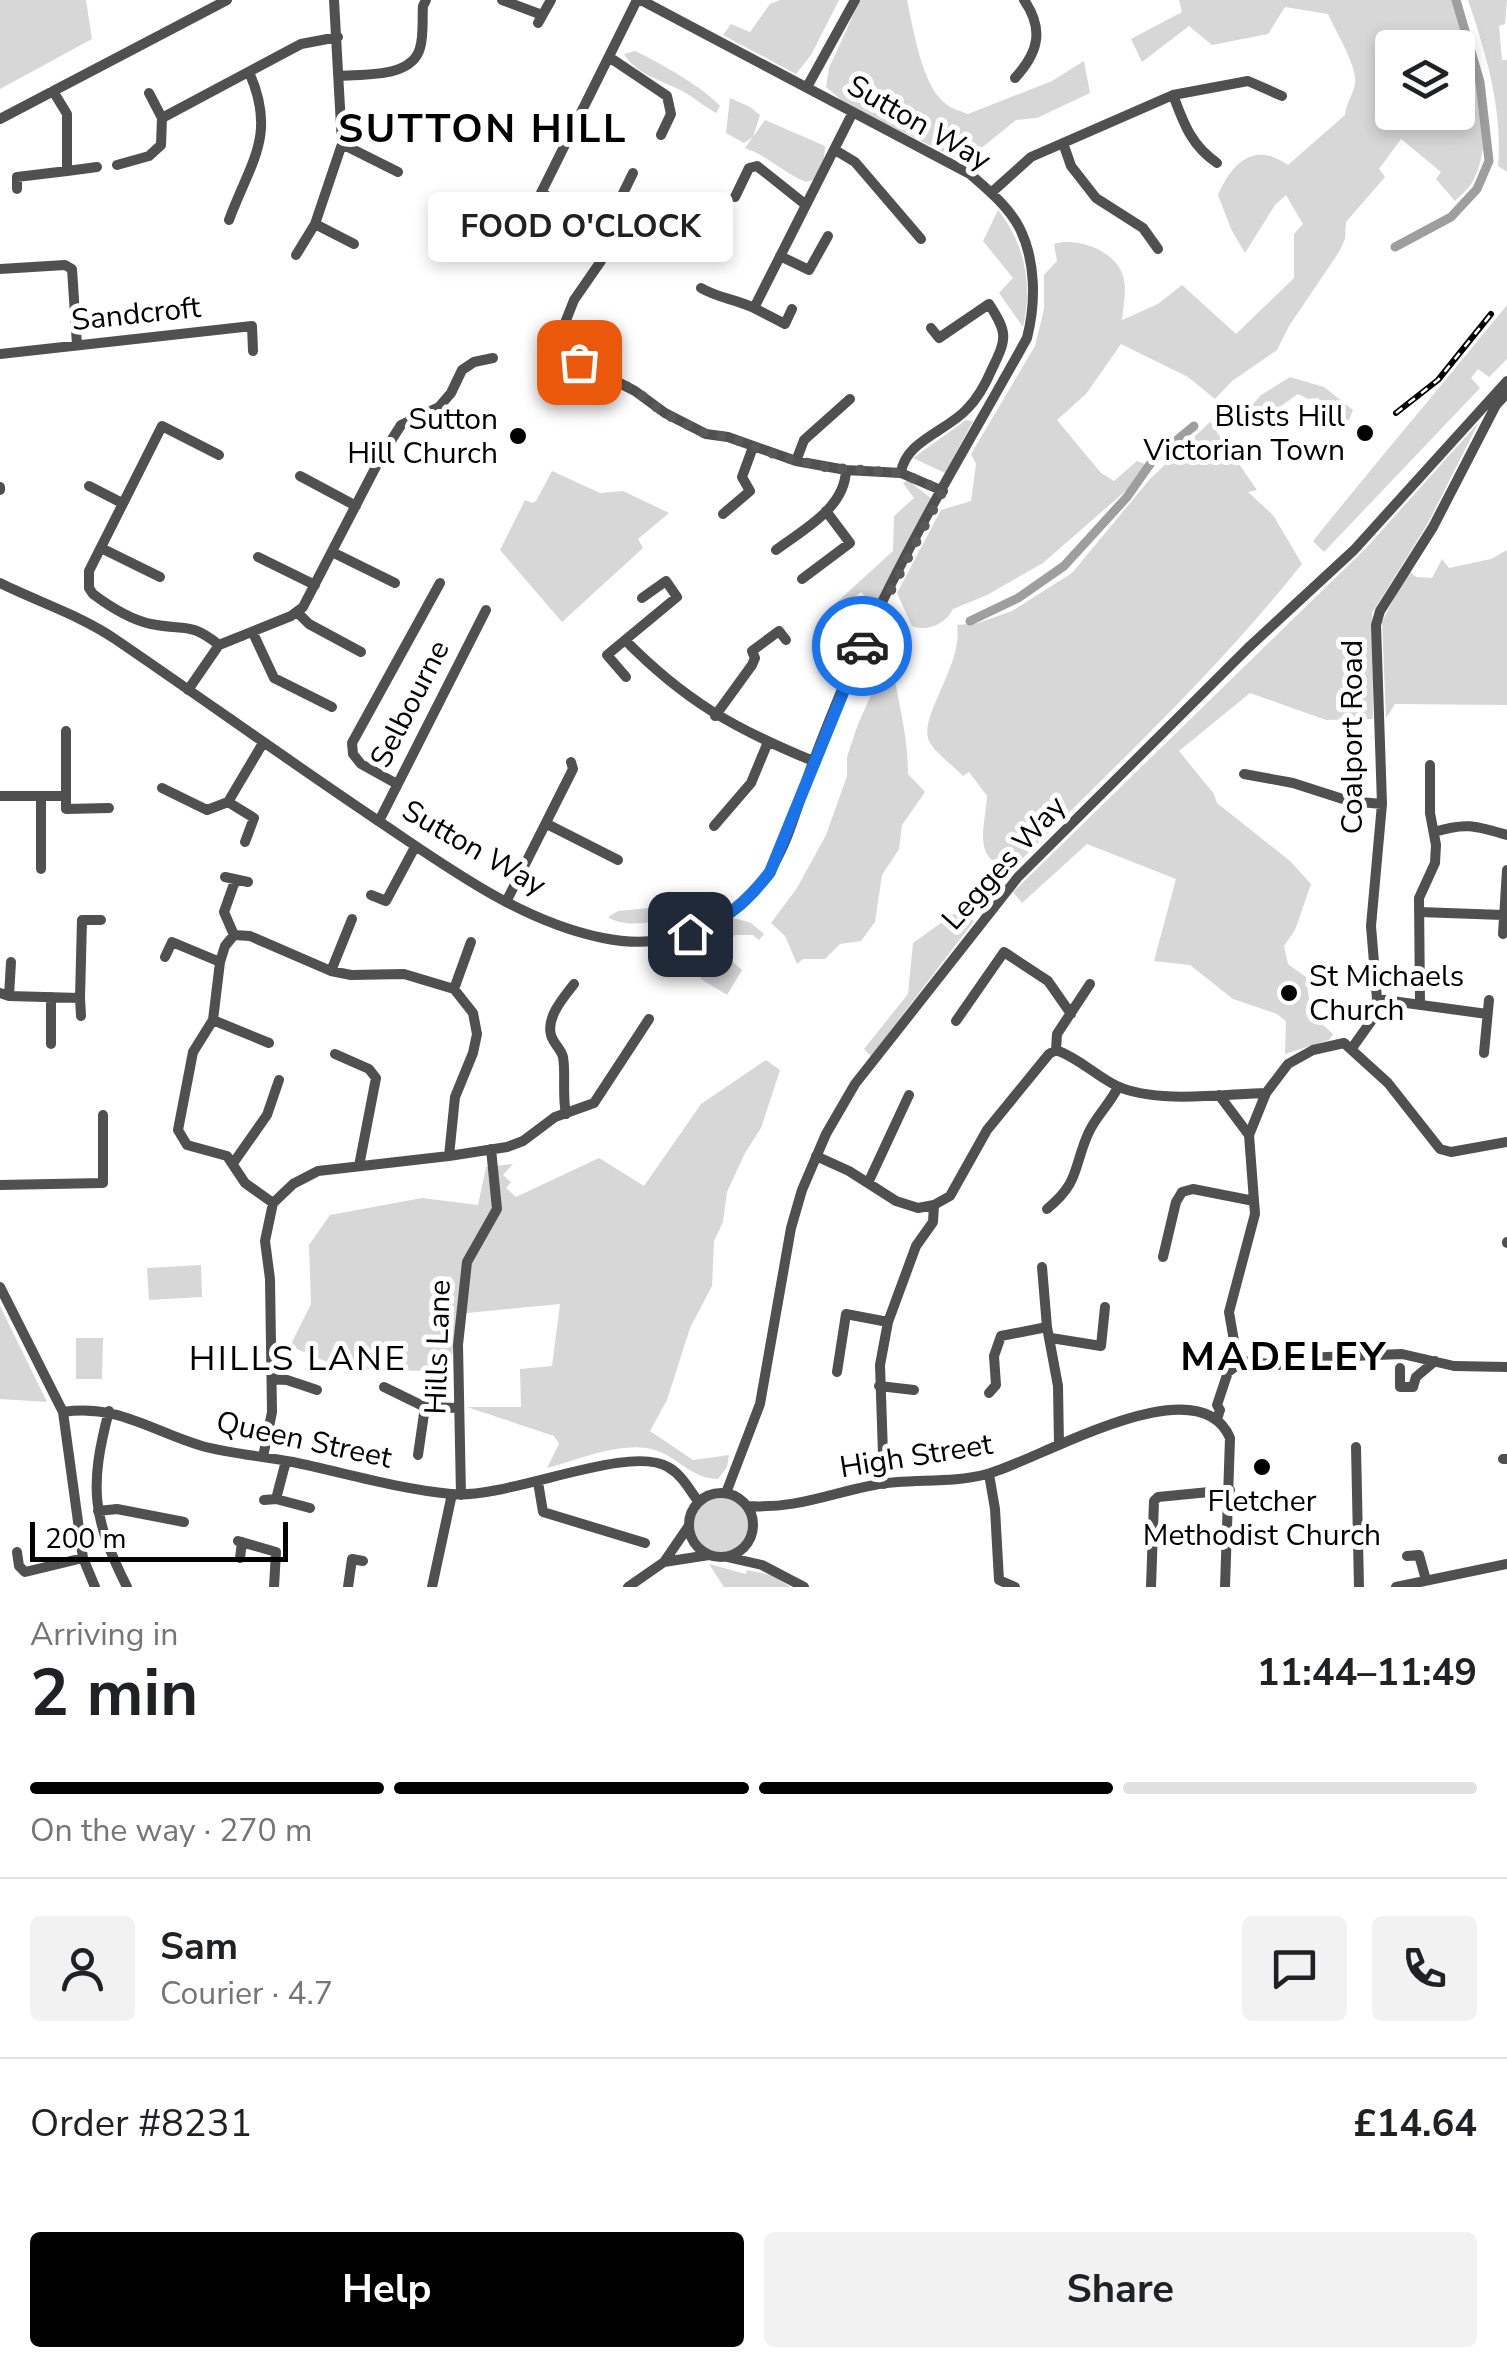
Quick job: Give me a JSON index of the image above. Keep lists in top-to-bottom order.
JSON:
{
  "streets": {
    "street": [
      "Sutton Way",
      "Sandcroft",
      "Selbourne",
      "Coalport Road",
      "Legges Way",
      "Hills Lane",
      "Queen Street",
      "High Street"
    ]
  },
  "crossings": [
    ["Sutton Way", "Selbourne"],
    ["Legges Way", "Queen Street"],
    ["Legges Way", "High Street"],
    ["Hills Lane", "Queen Street"],
    ["Queen Street", "High Street"]
  ],
  "districts": ["SUTTON HILL", "MADELEY", "HILLS LANE"],
  "places": [
    "FOOD O'CLOCK",
    "Blists Hill Victorian Town",
    "Sutton Hill Church",
    "St Michaels Church",
    "Fletcher Methodist Church"
  ],
  "scale_bar": "200 m",
  "page": {
    "bubble": "FOOD O'CLOCK",
    "scale": "200 m",
    "heading": ["2 min", "Arriving in", "11:44–11:49"],
    "panel": [
      "Sam",
      "Courier · 4.7",
      "Order #8231",
      "£14.64"
    ],
    "bar": "On the way · 270 m",
    "buttons": ["Help", "Share"]
  }
}
